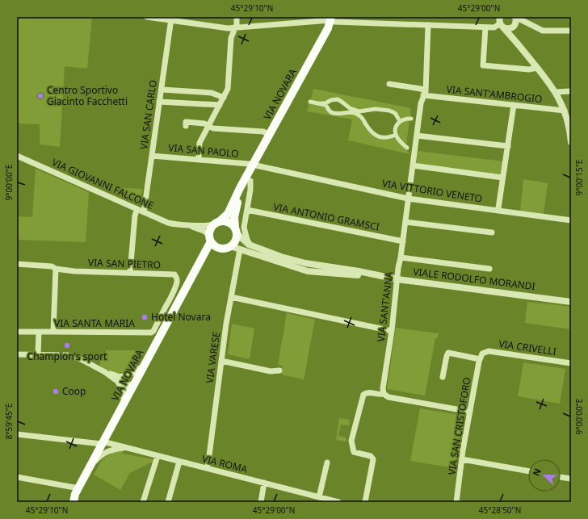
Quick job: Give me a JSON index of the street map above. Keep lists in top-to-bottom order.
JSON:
{
  "streets": {
    "main road": ["VIA NOVARA"],
    "street": [
      "VIA SANT'AMBROGIO",
      "VIA SAN CARLO",
      "VIA SAN PAOLO",
      "VIA GIOVANNI FALCONE",
      "VIA VITTORIO VENETO",
      "VIA ANTONIO GRAMSCI",
      "VIA SAN PIETRO",
      "VIALE RODOLFO MORANDI",
      "VIA SANT'ANNA",
      "VIA SANTA MARIA",
      "VIA CRIVELLI",
      "VIA VARESE",
      "VIA SAN CRISTOFORO",
      "VIA ROMA"
    ]
  },
  "crossings": [
    ["VIA NOVARA", "VIA SAN PAOLO"],
    ["VIA NOVARA", "VIA GIOVANNI FALCONE"],
    ["VIA NOVARA", "VIA VITTORIO VENETO"],
    ["VIA NOVARA", "VIALE RODOLFO MORANDI"],
    ["VIA NOVARA", "VIA ROMA"],
    ["VIA SANT'AMBROGIO", "VIA SANT'ANNA"],
    ["VIA SAN CARLO", "VIA SAN PAOLO"],
    ["VIA SAN CARLO", "VIA GIOVANNI FALCONE"],
    ["VIA SAN PAOLO", "VIA VITTORIO VENETO"],
    ["VIA GIOVANNI FALCONE", "VIALE RODOLFO MORANDI"],
    ["VIA VITTORIO VENETO", "VIA SANT'ANNA"],
    ["VIA ANTONIO GRAMSCI", "VIA SANT'ANNA"],
    ["VIA SAN PIETRO", "VIA SANTA MARIA"],
    ["VIALE RODOLFO MORANDI", "VIA SANT'ANNA"],
    ["VIALE RODOLFO MORANDI", "VIA VARESE"],
    ["VIA CRIVELLI", "VIA SAN CRISTOFORO"],
    ["VIA VARESE", "VIA ROMA"]
  ],
  "places": [
    "Centro Sportivo Giacinto Facchetti",
    "Hotel Novara",
    "Champion's sport",
    "Coop"
  ],
  "north": "top left",
  "coordinates": [
    "45°29'10\"N",
    "45°29'00\"N",
    "9°00'15\"E",
    "9°00'00\"E",
    "8°59'45\"E",
    "45°28'50\"N"
  ]
}
